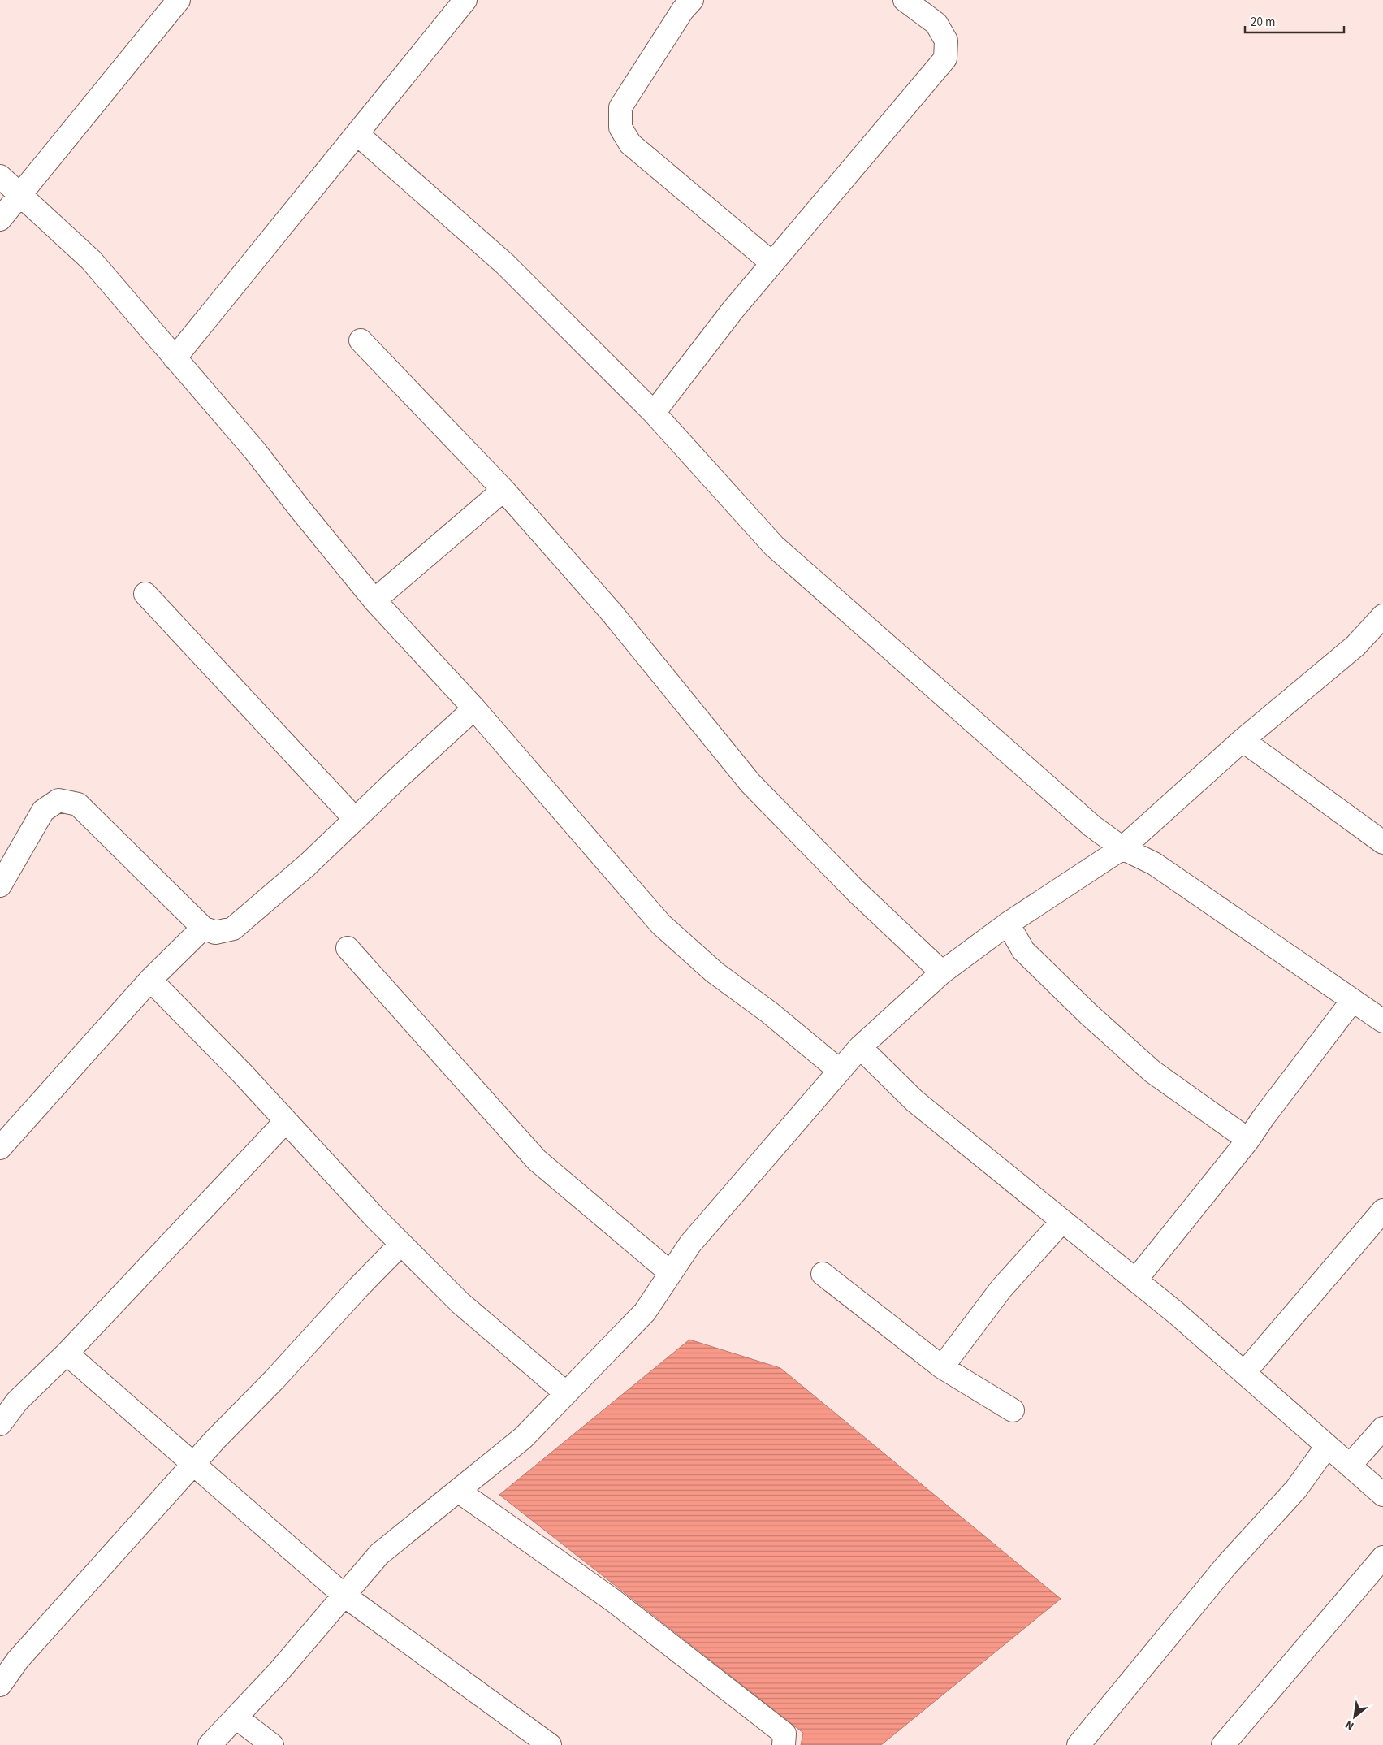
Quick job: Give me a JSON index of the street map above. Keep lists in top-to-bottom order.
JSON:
{
  "scale_bar": "20 m",
  "north": "bottom left"
}
